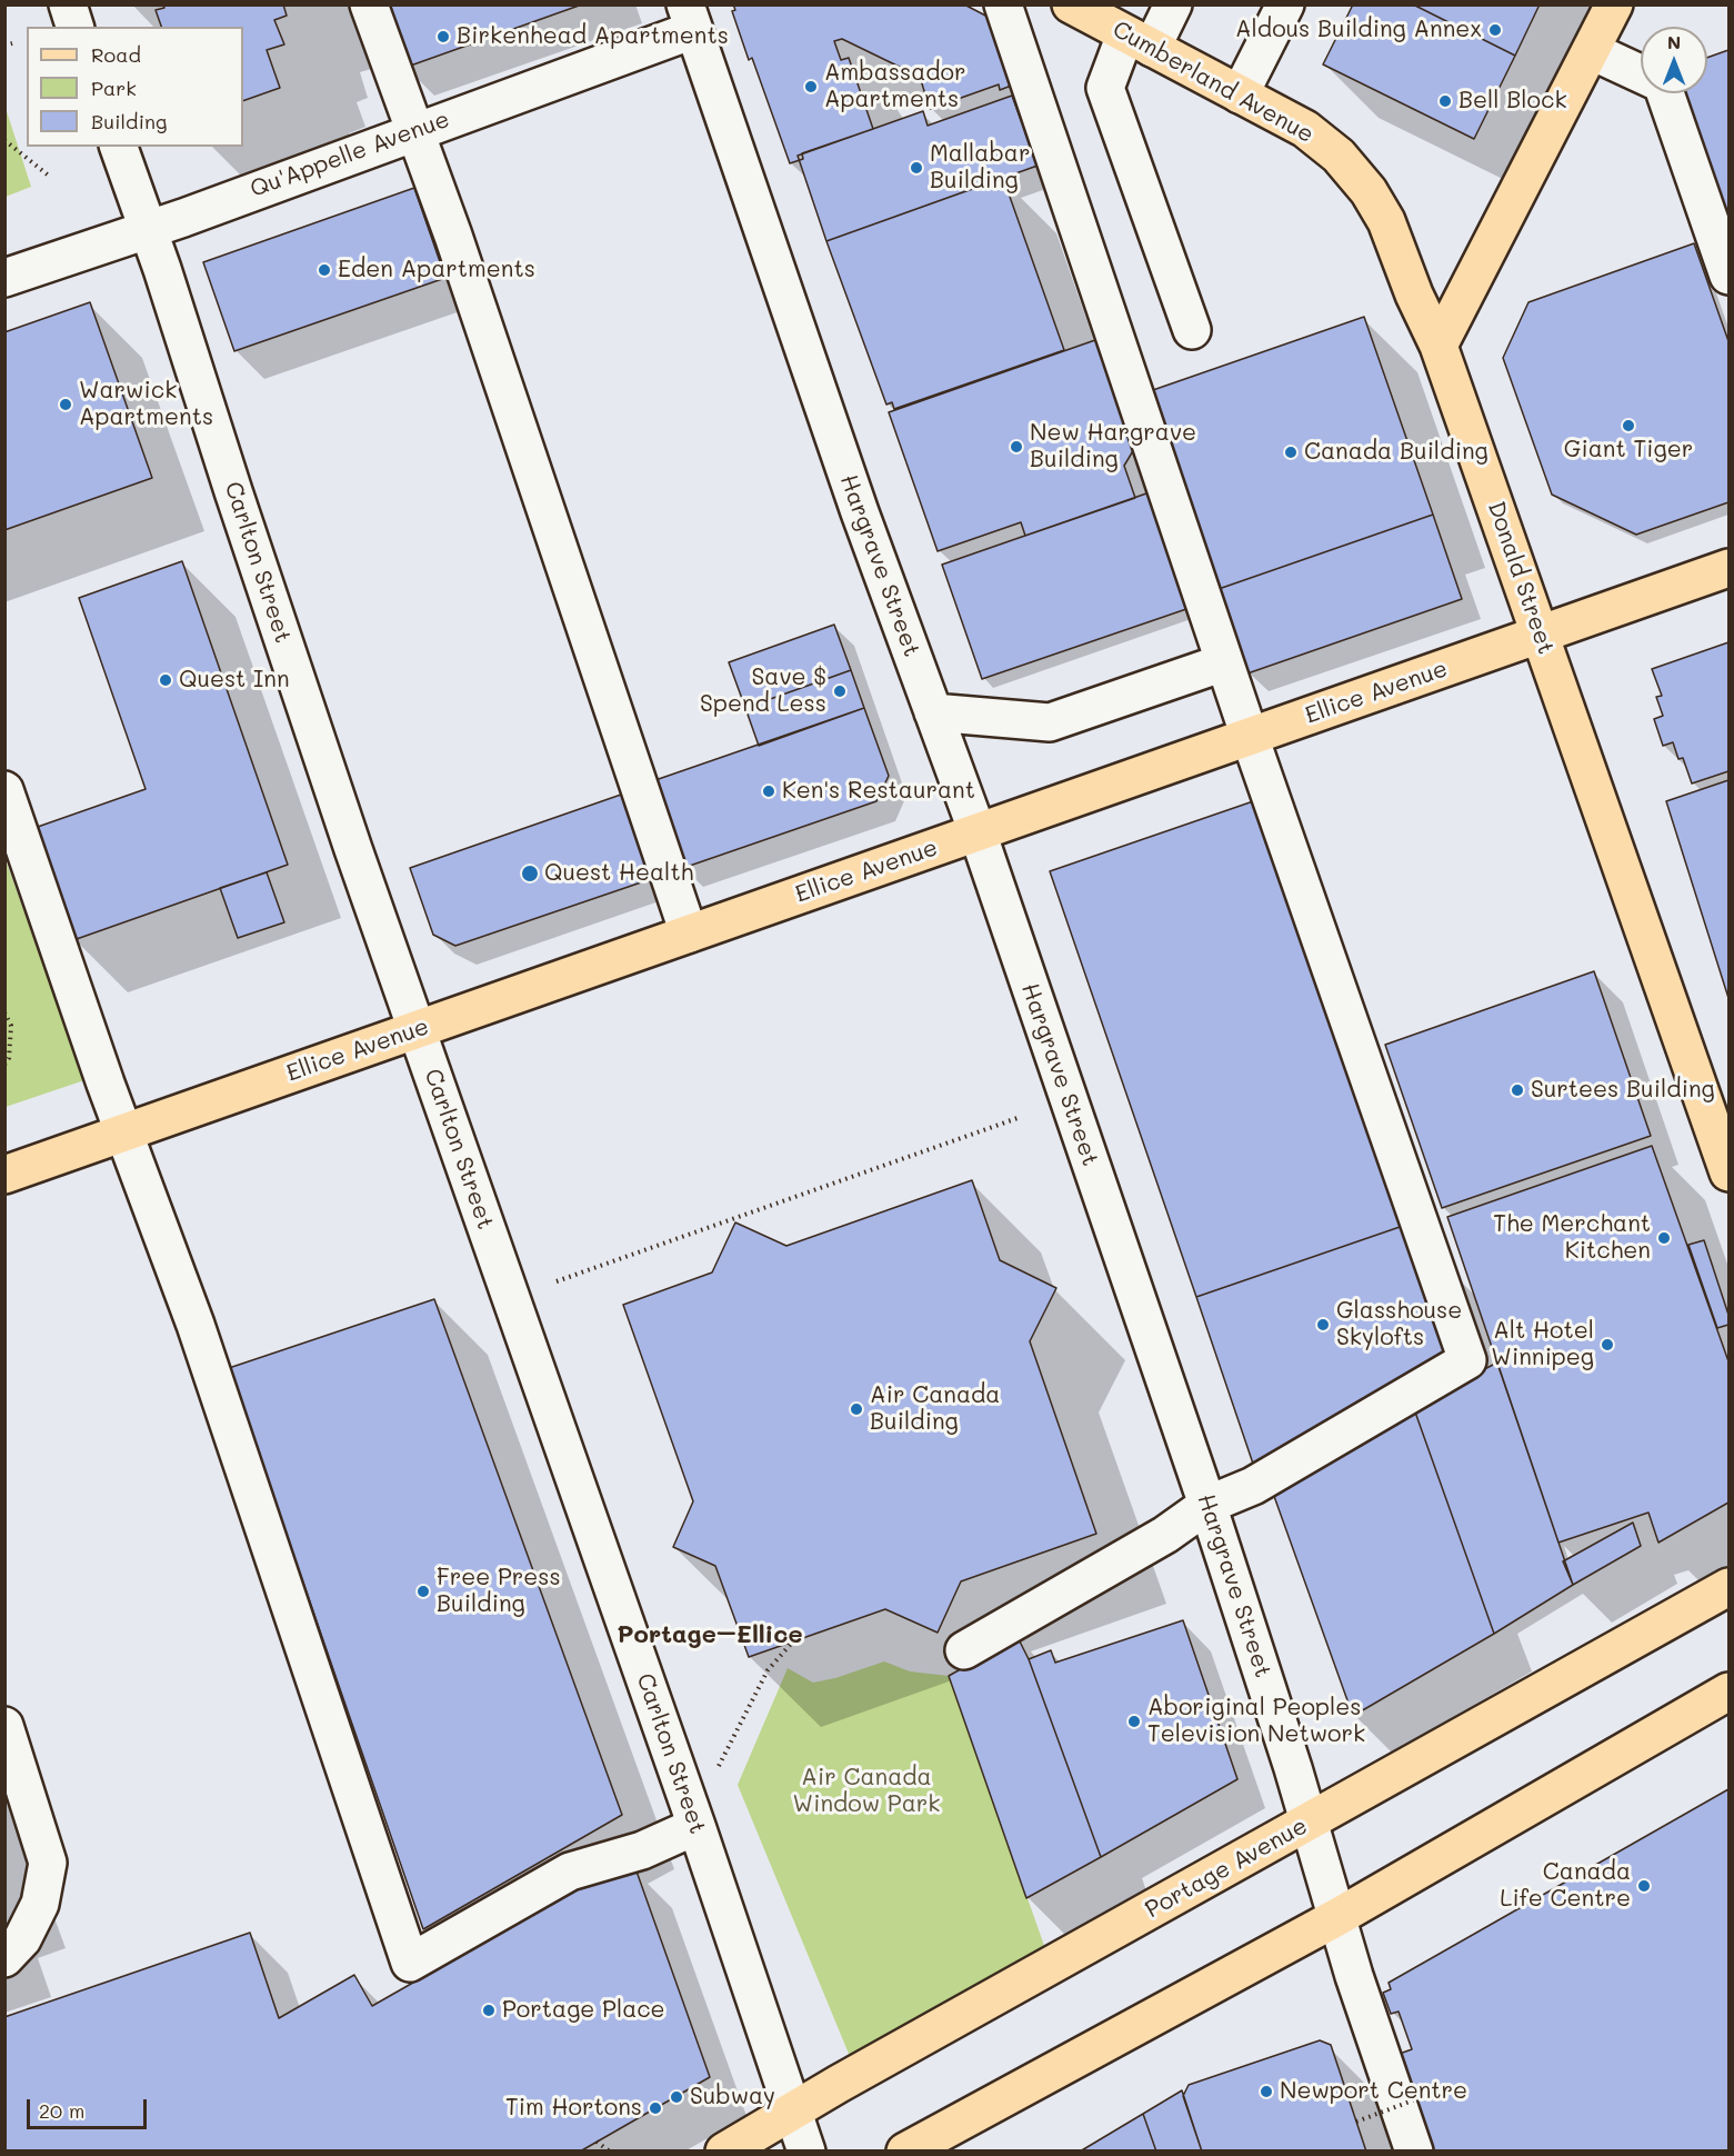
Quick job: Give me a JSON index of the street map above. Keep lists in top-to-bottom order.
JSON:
{
  "streets": {
    "main road": [
      "Cumberland Avenue",
      "Donald Street",
      "Ellice Avenue",
      "Portage Avenue"
    ],
    "street": ["Qu'Appelle Avenue", "Carlton Street", "Hargrave Street"]
  },
  "crossings": [
    ["Cumberland Avenue", "Donald Street"],
    ["Qu'Appelle Avenue", "Carlton Street"],
    ["Qu'Appelle Avenue", "Hargrave Street"],
    ["Carlton Street", "Ellice Avenue"],
    ["Carlton Street", "Portage Avenue"],
    ["Hargrave Street", "Ellice Avenue"],
    ["Hargrave Street", "Portage Avenue"],
    ["Donald Street", "Ellice Avenue"]
  ],
  "districts": ["Portage–Ellice"],
  "parks": ["Air Canada Window Park"],
  "places": [
    "Aldous Building Annex",
    "Birkenhead Apartments",
    "Ambassador Apartments",
    "Bell Block",
    "Mallabar Building",
    "Eden Apartments",
    "Warwick Apartments",
    "Giant Tiger",
    "New Hargrave Building",
    "Canada Building",
    "Quest Inn",
    "Save $ Spend Less",
    "Ken's Restaurant",
    "Quest Health",
    "Surtees Building",
    "The Merchant Kitchen",
    "Glasshouse Skylofts",
    "Alt Hotel Winnipeg",
    "Air Canada Building",
    "Free Press Building",
    "Aboriginal Peoples Television Network",
    "Canada Life Centre",
    "Portage Place",
    "Newport Centre",
    "Subway",
    "Tim Hortons"
  ],
  "legend": ["Road", "Park", "Building"],
  "scale_bar": "20 m",
  "north": "top"
}
